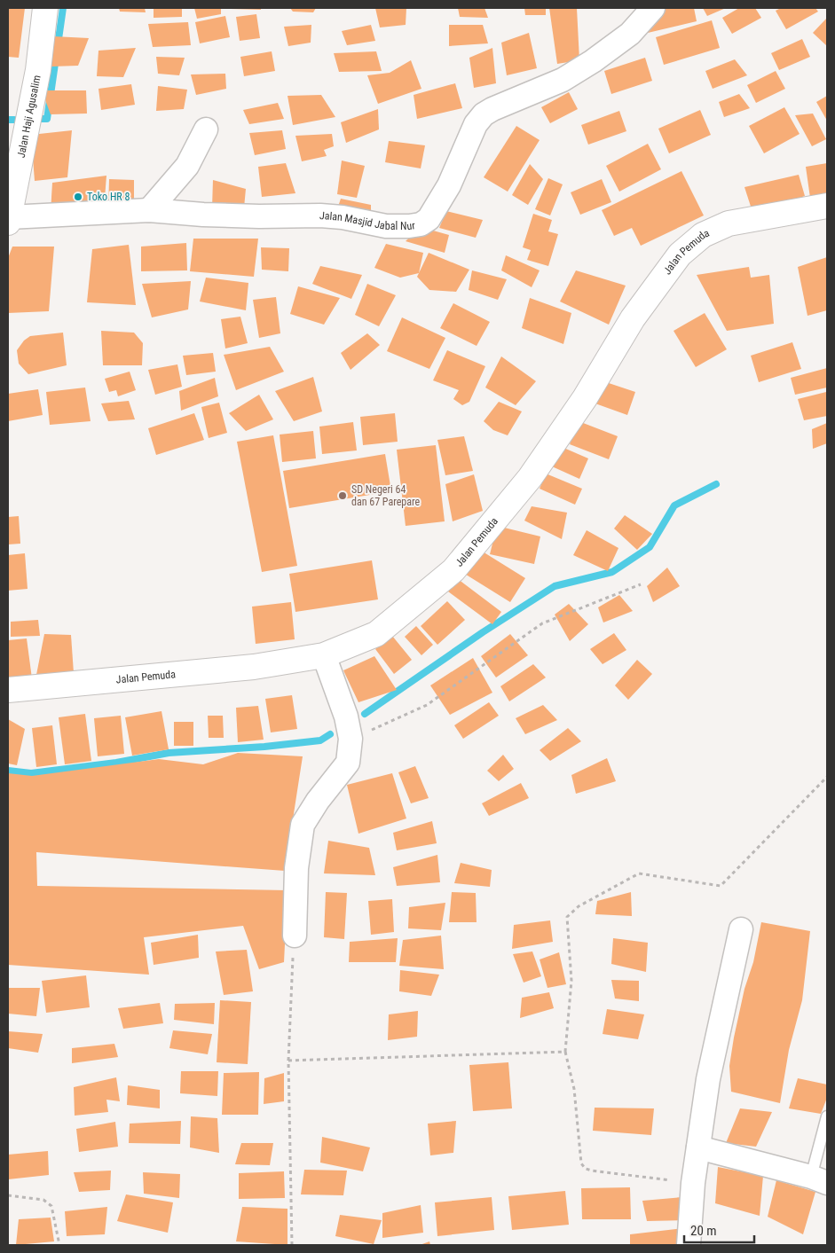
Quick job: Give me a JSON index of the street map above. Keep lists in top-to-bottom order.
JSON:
{
  "streets": {
    "street": ["Jalan Haji Agusalim", "Jalan Masjid Jabal Nur", "Jalan Pemuda"]
  },
  "crossings": [
    ["Jalan Haji Agusalim", "Jalan Masjid Jabal Nur"]
  ],
  "places": ["Toko HR 8", "SD Negeri 64 dan 67 Parepare"],
  "scale_bar": "20 m"
}
